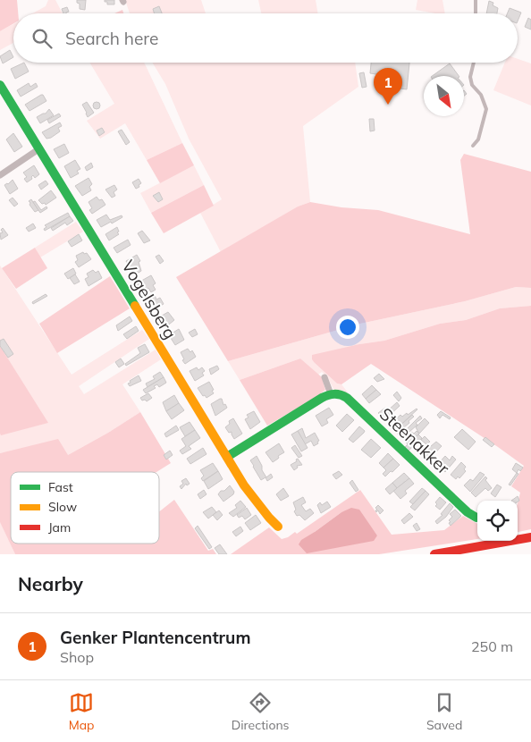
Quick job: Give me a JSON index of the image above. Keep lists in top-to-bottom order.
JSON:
{
  "streets": {
    "main road": ["Vogelsberg", "Steenakker"]
  },
  "legend": ["Fast", "Slow", "Jam"],
  "north": "bottom right",
  "page": {
    "search": "Search here",
    "pins": "1",
    "heading": "Nearby",
    "list": [
      {
        "mark": "1",
        "name": "Genker Plantencentrum",
        "note": "Shop",
        "value": "250 m"
      }
    ],
    "nav": ["Map", "Directions", "Saved"]
  }
}
